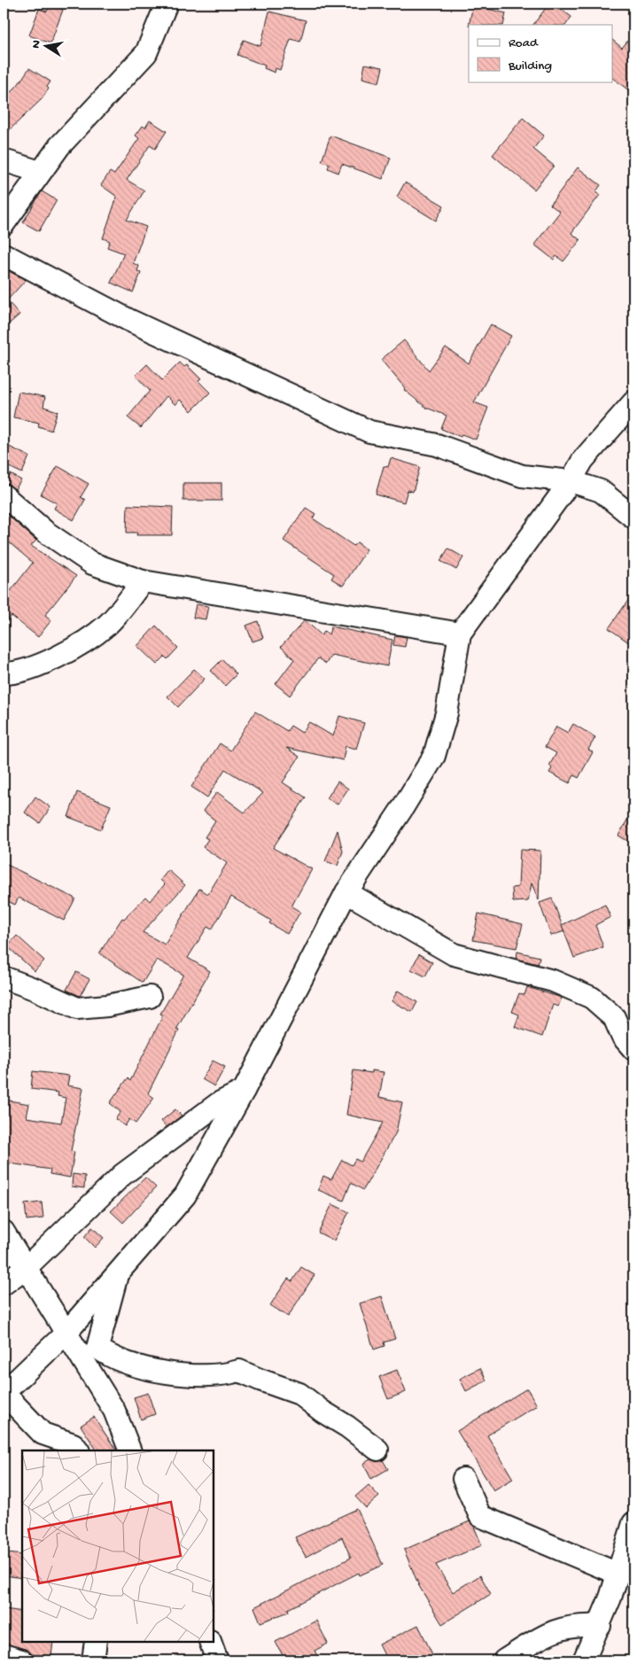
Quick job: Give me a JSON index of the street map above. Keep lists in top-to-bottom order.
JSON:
{
  "legend": ["Road", "Building"],
  "north": "left"
}
